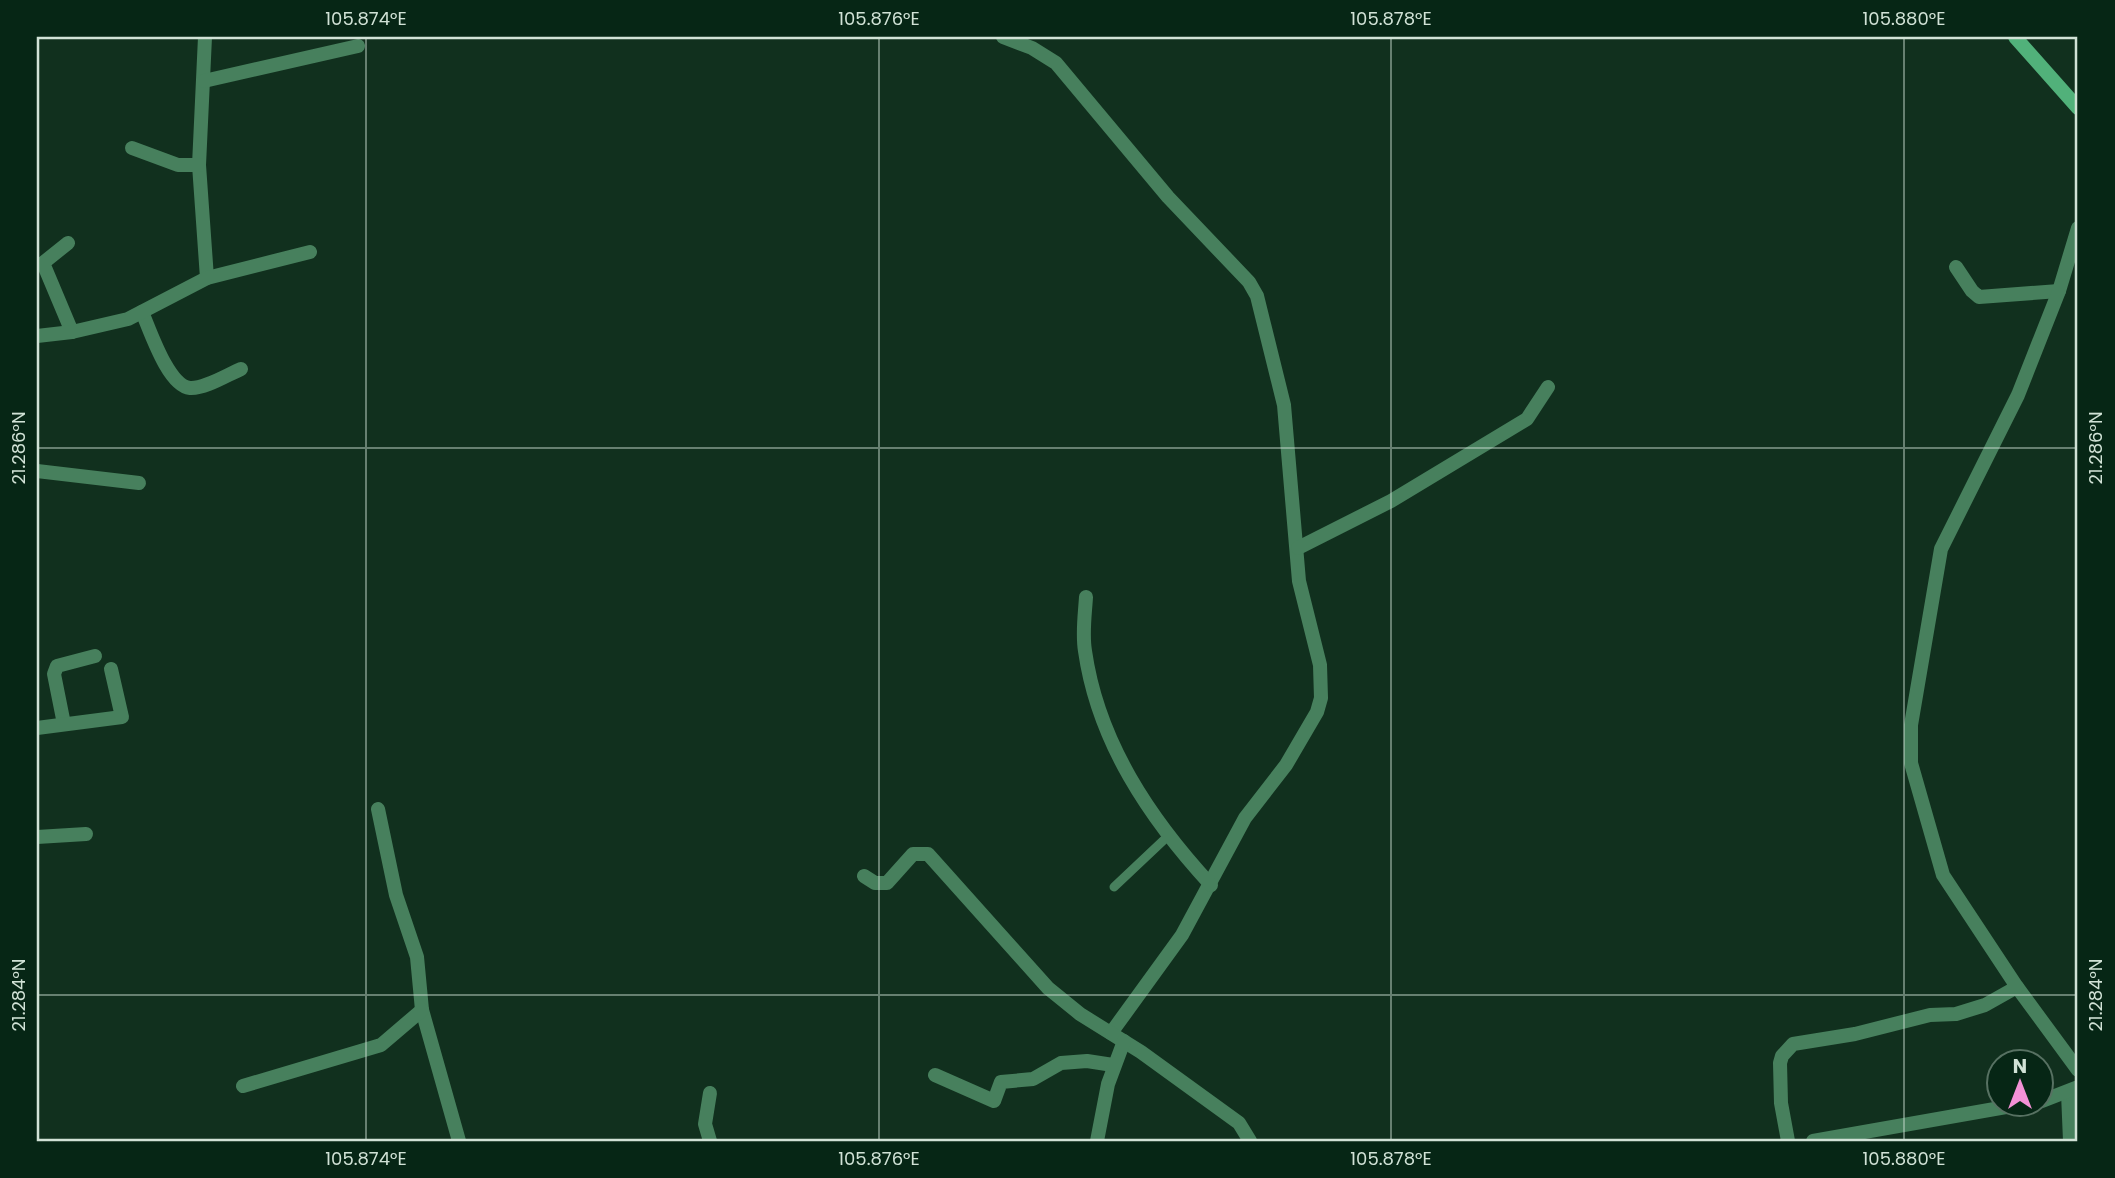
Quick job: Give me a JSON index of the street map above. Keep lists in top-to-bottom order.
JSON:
{
  "north": "top",
  "coordinates": [
    "105.874°E",
    "105.876°E",
    "105.878°E",
    "105.880°E",
    "21.286°N",
    "21.284°N"
  ]
}
